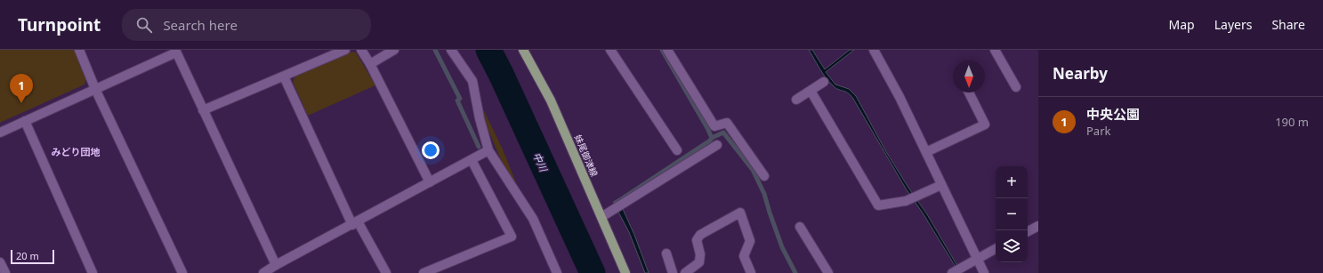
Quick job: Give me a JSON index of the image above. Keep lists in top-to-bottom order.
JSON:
{
  "streets": {
    "main road": ["妹尾御津線"]
  },
  "districts": ["みどり団地"],
  "water": ["中川"],
  "scale_bar": "20 m",
  "north": "bottom",
  "page": {
    "header": "Turnpoint",
    "search": "Search here",
    "nav": ["Map", "Layers", "Share"],
    "heading": "Nearby",
    "pins": "1",
    "list": [
      {
        "mark": "1",
        "name": "中央公園",
        "note": "Park",
        "value": "190 m"
      }
    ],
    "map_buttons": ["+", "−"],
    "scale": "20 m"
  }
}
